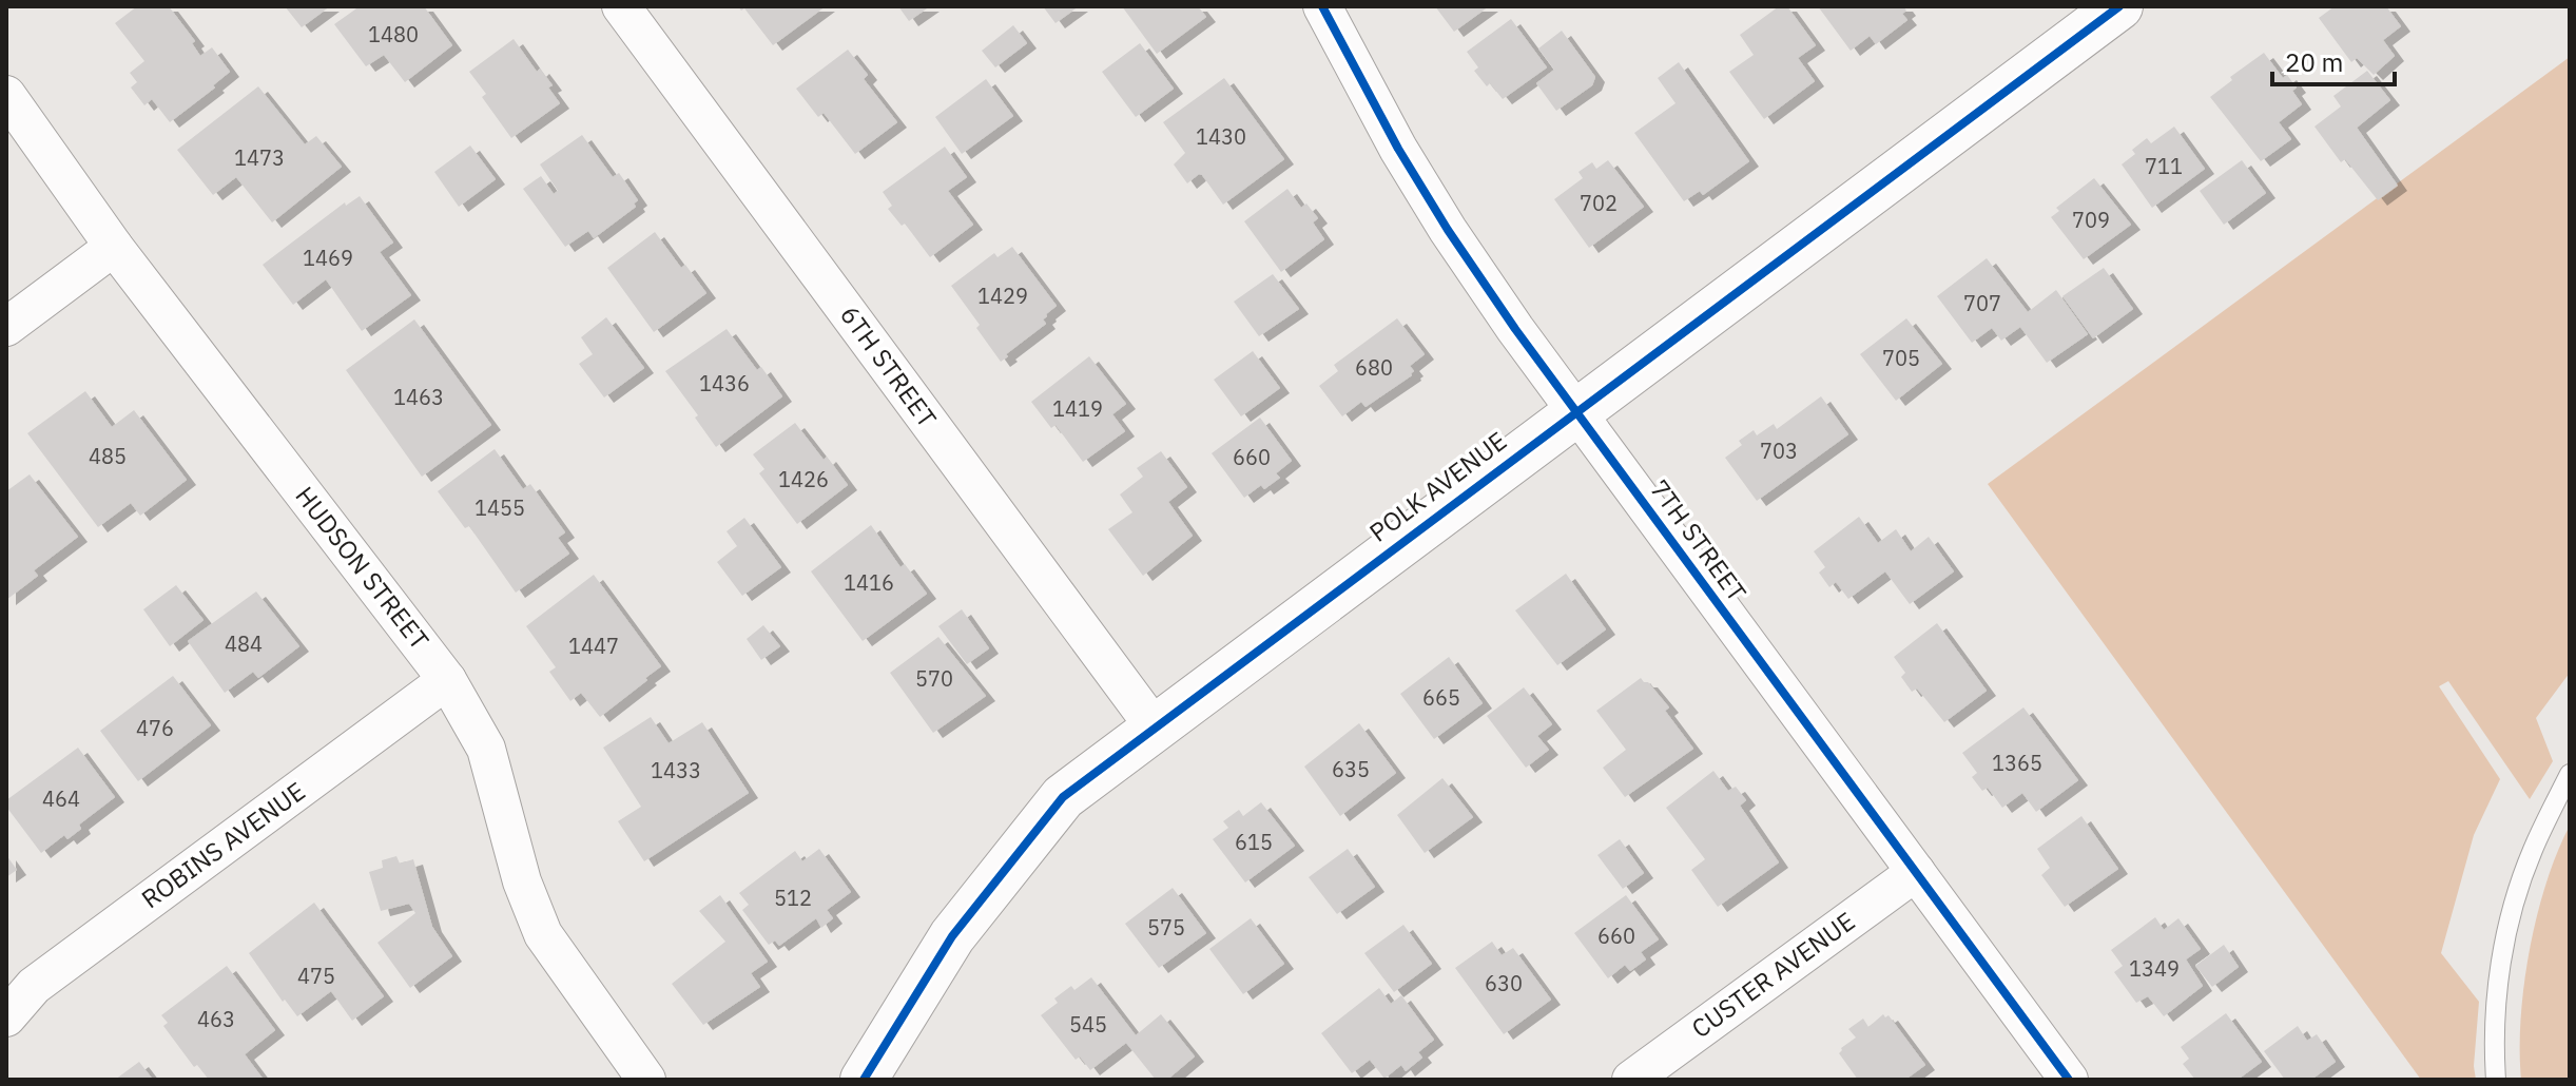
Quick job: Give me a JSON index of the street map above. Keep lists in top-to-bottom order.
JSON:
{
  "streets": {
    "street": [
      "6TH STREET",
      "POLK AVENUE",
      "7TH STREET",
      "HUDSON STREET",
      "ROBINS AVENUE",
      "CUSTER AVENUE"
    ]
  },
  "crossings": [
    ["6TH STREET", "POLK AVENUE"],
    ["POLK AVENUE", "7TH STREET"],
    ["7TH STREET", "CUSTER AVENUE"],
    ["HUDSON STREET", "ROBINS AVENUE"]
  ],
  "house_numbers": [
    "1480",
    "1430",
    "1473",
    "711",
    "702",
    "709",
    "1469",
    "1429",
    "707",
    "705",
    "680",
    "1436",
    "1463",
    "1419",
    "703",
    "485",
    "660",
    "1426",
    "1455",
    "1416",
    "484",
    "1447",
    "570",
    "665",
    "476",
    "1365",
    "635",
    "1433",
    "464",
    "615",
    "512",
    "575",
    "660",
    "1349",
    "475",
    "630",
    "463",
    "545"
  ],
  "scale_bar": "20 m"
}
